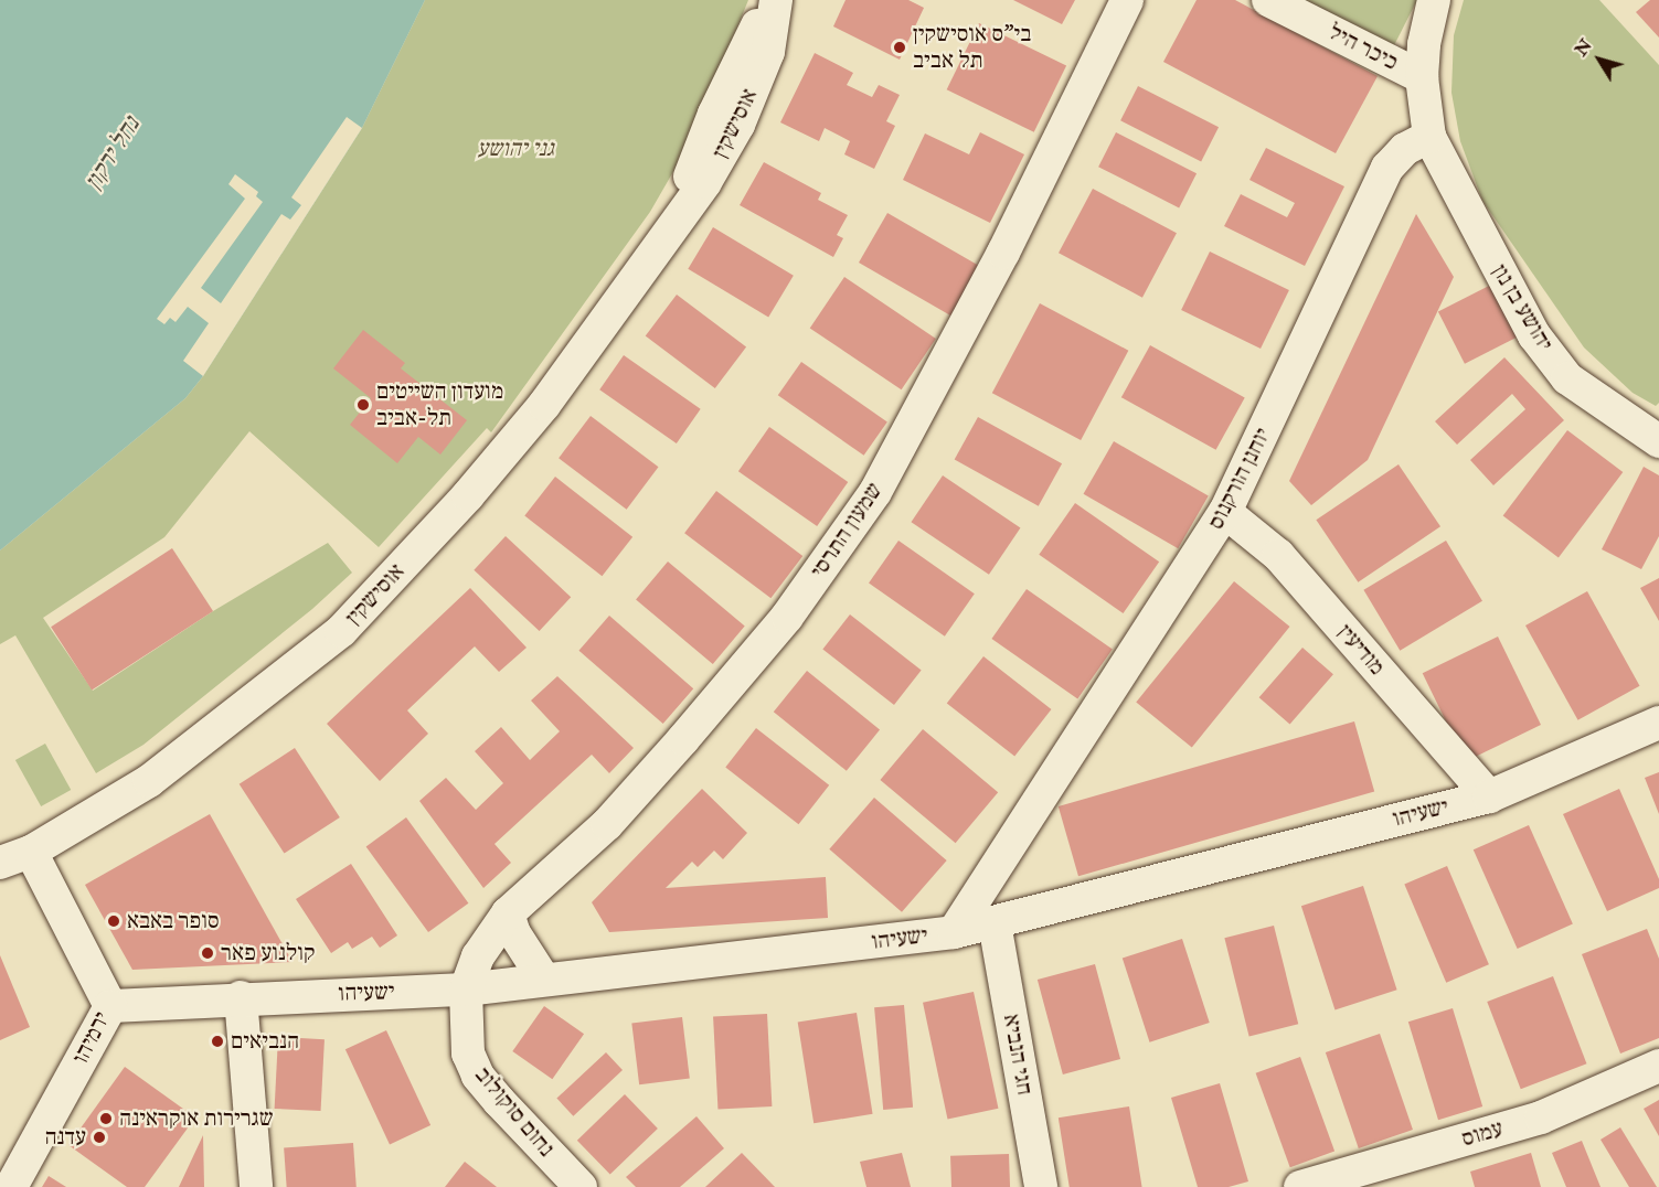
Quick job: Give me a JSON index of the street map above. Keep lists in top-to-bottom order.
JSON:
{
  "streets": {
    "street": [
      "כיכר היל",
      "אוסישקין",
      "יהושע בן נון",
      "יוחנן הורקנוס",
      "שמעון התרסי",
      "מודיעין",
      "ישעיהו",
      "ירמיהו",
      "חגי הנביא",
      "נחום סוקולוב",
      "עמוס"
    ]
  },
  "crossings": [
    ["אוסישקין", "ירמיהו"],
    ["יהושע בן נון", "יוחנן הורקנוס"],
    ["יוחנן הורקנוס", "מודיעין"],
    ["יוחנן הורקנוס", "ישעיהו"],
    ["שמעון התרסי", "ישעיהו"],
    ["שמעון התרסי", "נחום סוקולוב"],
    ["מודיעין", "ישעיהו"],
    ["ישעיהו", "ירמיהו"],
    ["ישעיהו", "חגי הנביא"],
    ["ישעיהו", "נחום סוקולוב"]
  ],
  "water": ["נחל ירקון"],
  "parks": ["גני יהושע"],
  "places": [
    "בי\"ס אוסישקין תל אביב",
    "מועדון השייטים תל-אביב",
    "סופר באבא",
    "קולנוע פאר",
    "הנביאים",
    "שגרירות אוקראינה",
    "עדנה"
  ],
  "north": "top left"
}
